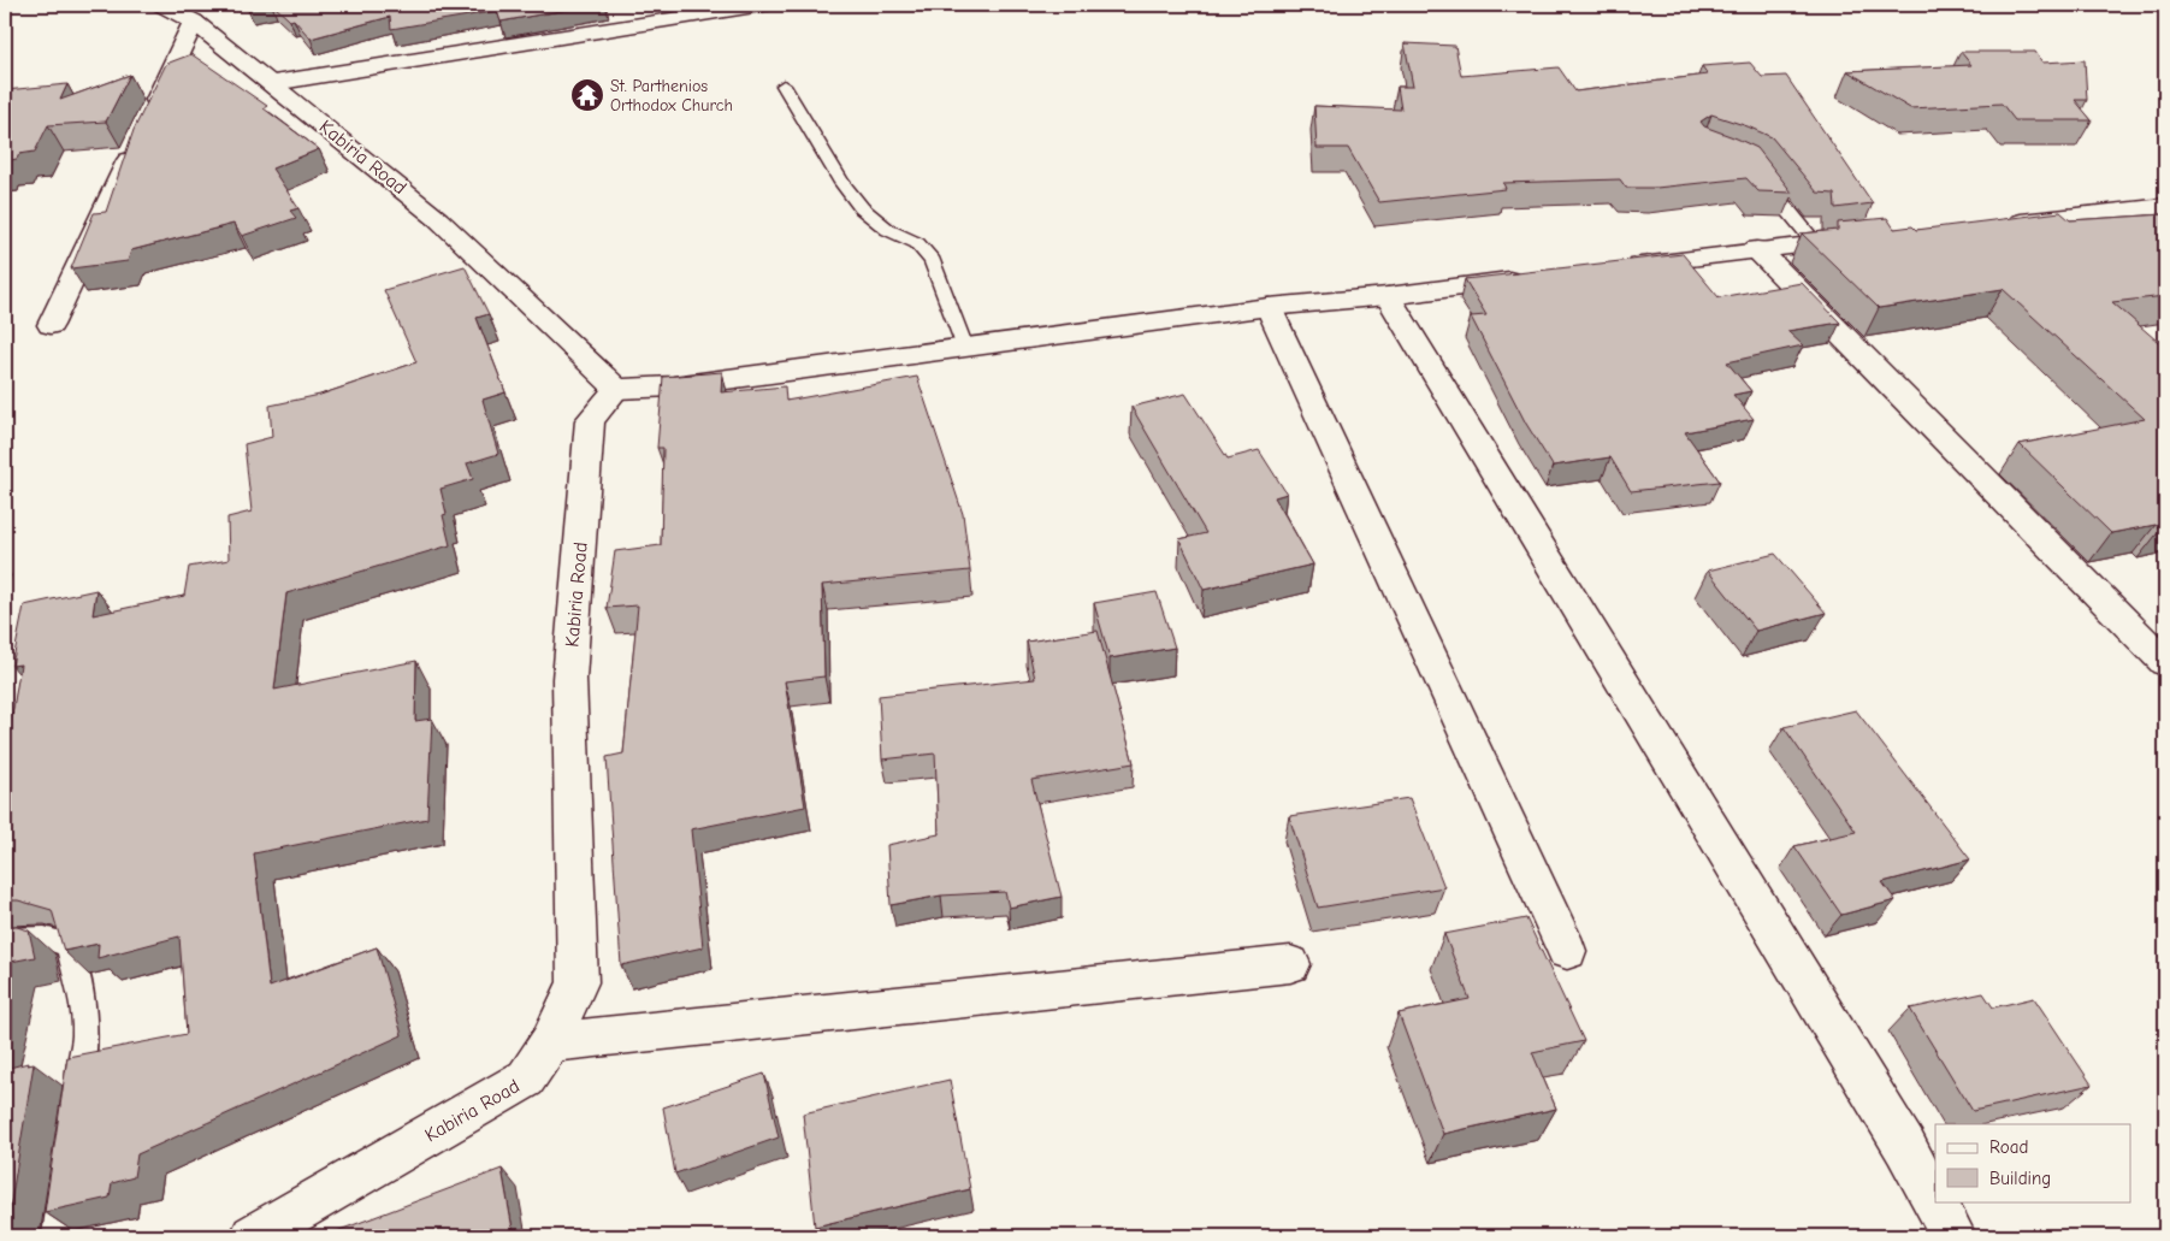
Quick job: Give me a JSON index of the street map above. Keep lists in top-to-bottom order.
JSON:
{
  "streets": {
    "street": ["Kabiria Road"]
  },
  "places": {
    "temple": ["St. Parthenios Orthodox Church"]
  },
  "legend": ["Road", "Building"]
}
